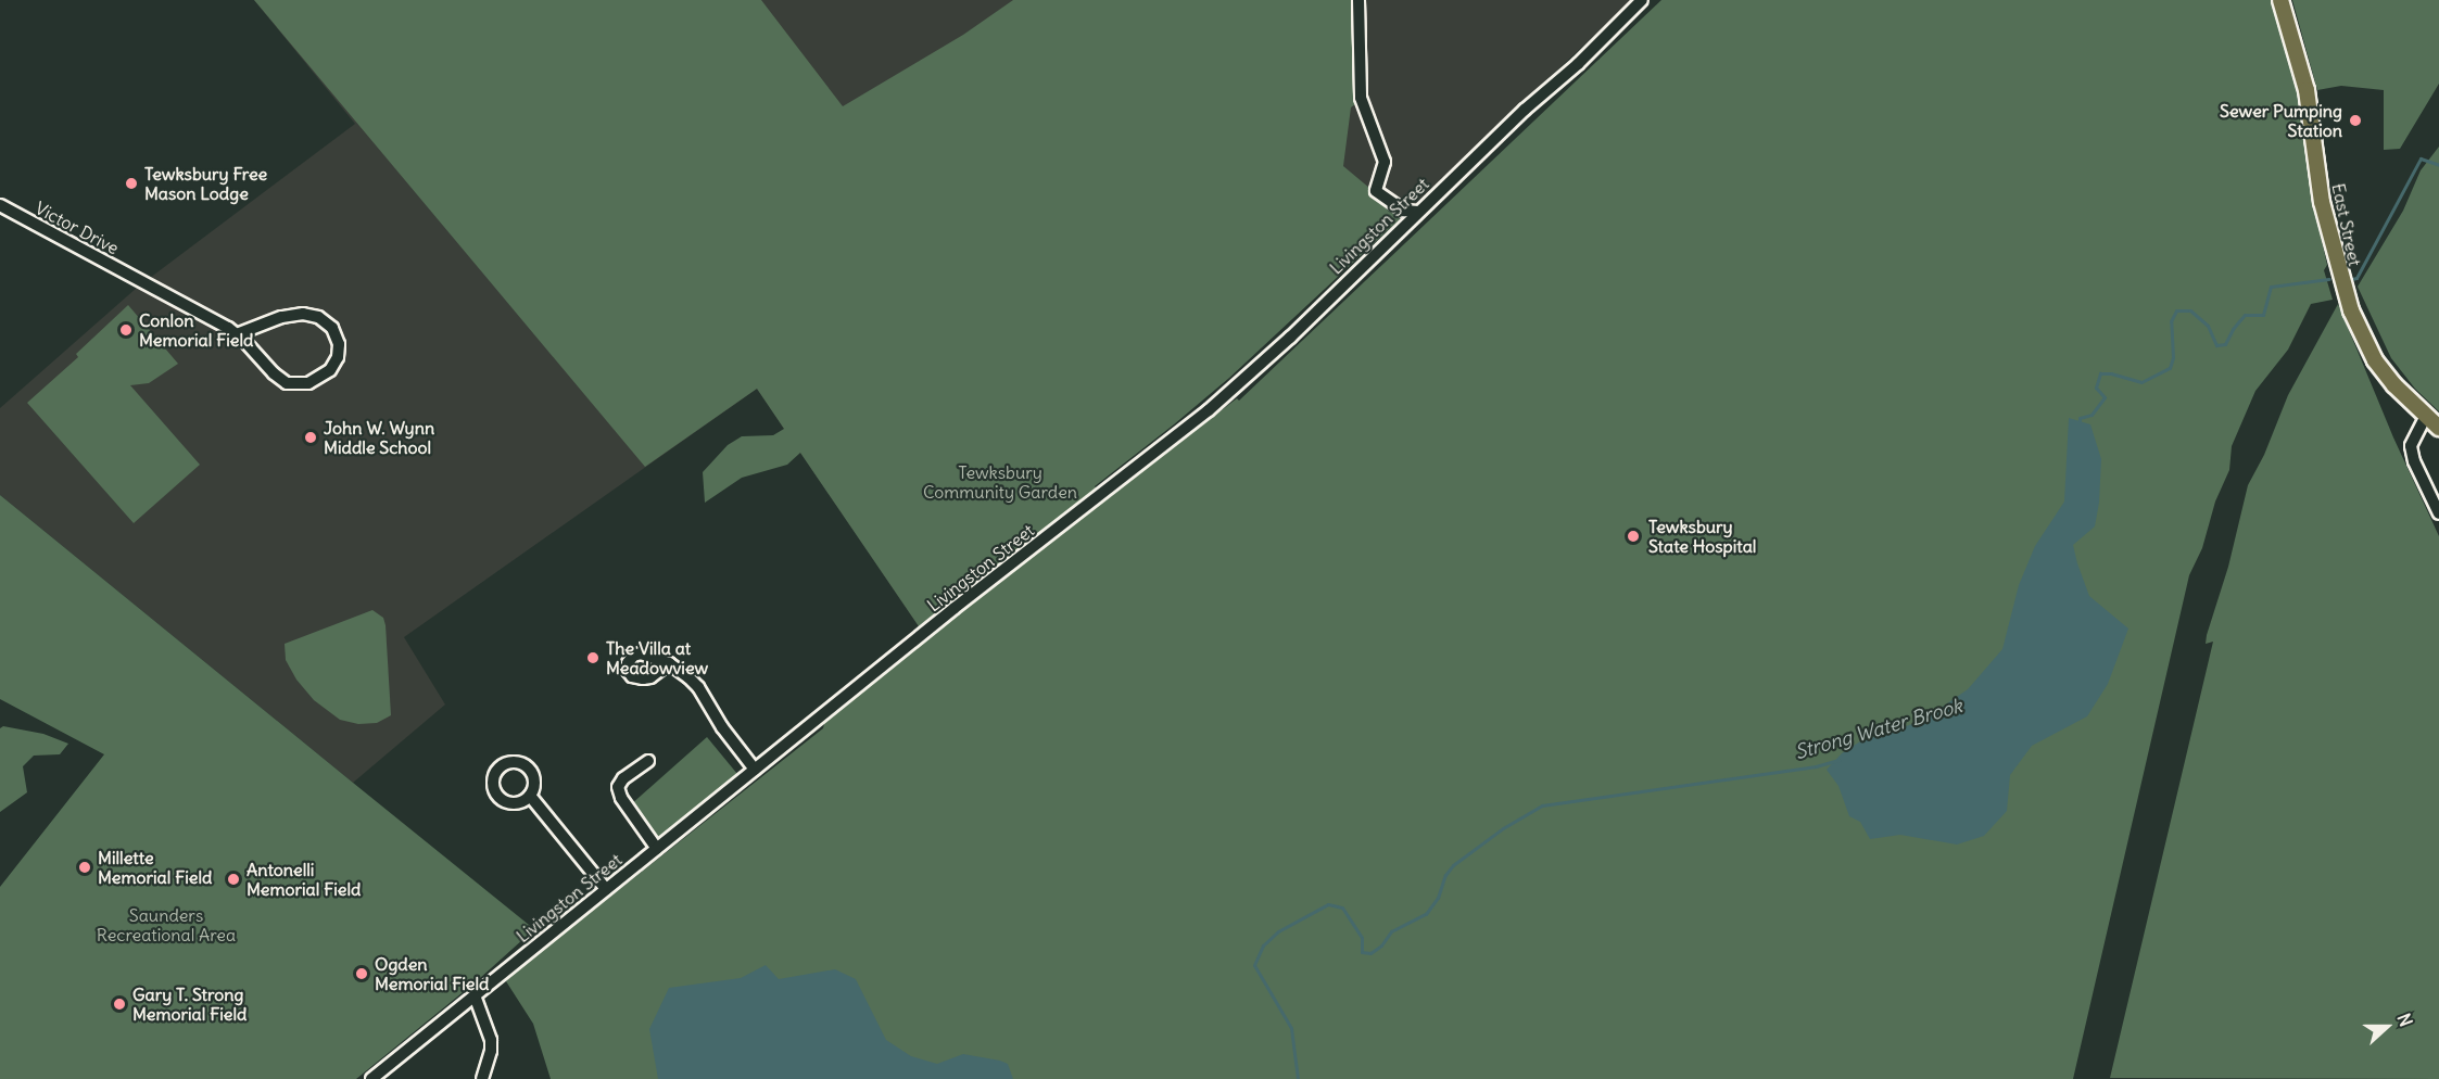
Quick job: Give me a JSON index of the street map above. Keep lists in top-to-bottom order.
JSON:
{
  "streets": {
    "main road": ["East Street"],
    "street": ["Livingston Street", "Victor Drive"]
  },
  "water": ["Strong Water Brook"],
  "parks": ["Tewksbury Community Garden", "Saunders Recreational Area"],
  "places": [
    "Sewer Pumping Station",
    "Tewksbury Free Mason Lodge",
    "Conlon Memorial Field",
    "John W. Wynn Middle School",
    "Tewksbury State Hospital",
    "The Villa at Meadowview",
    "Millette Memorial Field",
    "Antonelli Memorial Field",
    "Ogden Memorial Field",
    "Gary T. Strong Memorial Field"
  ],
  "north": "right"
}
